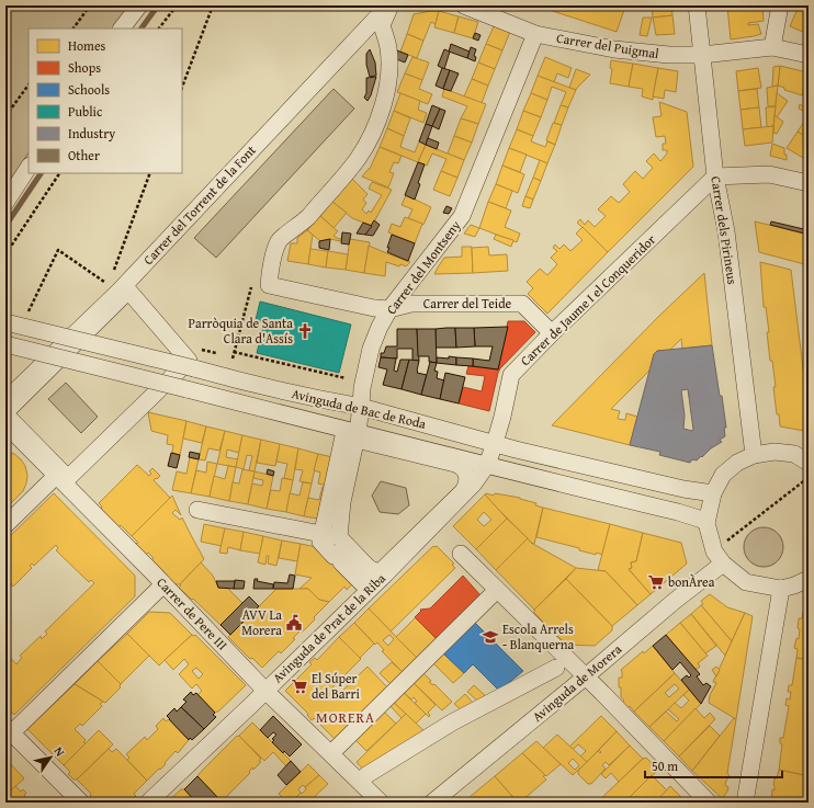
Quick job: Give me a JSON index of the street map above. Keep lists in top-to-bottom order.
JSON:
{
  "streets": {
    "street": [
      "Carrer del Puigmal",
      "Carrer del Torrent de la Font",
      "Carrer dels Pirineus",
      "Carrer del Montseny",
      "Carrer de Jaume I el Conqueridor",
      "Carrer del Teide",
      "Avinguda de Bac de Roda",
      "Carrer de Pere III",
      "Avinguda de Prat de la Riba",
      "Avinguda de Morera"
    ]
  },
  "crossings": [
    ["Carrer del Puigmal", "Carrer dels Pirineus"],
    ["Carrer del Puigmal", "Carrer del Montseny"],
    ["Carrer dels Pirineus", "Carrer de Jaume I el Conqueridor"],
    ["Carrer del Montseny", "Carrer del Teide"],
    ["Carrer del Montseny", "Avinguda de Bac de Roda"],
    ["Carrer de Jaume I el Conqueridor", "Carrer del Teide"],
    ["Carrer de Jaume I el Conqueridor", "Avinguda de Bac de Roda"],
    ["Carrer de Jaume I el Conqueridor", "Avinguda de Prat de la Riba"],
    ["Avinguda de Bac de Roda", "Avinguda de Prat de la Riba"],
    ["Carrer de Pere III", "Avinguda de Prat de la Riba"]
  ],
  "districts": ["MORERA"],
  "places": {
    "church": ["Parròquia de Santa Clara d'Assís"],
    "supermarket": ["bonÀrea", "El Súper del Barri"],
    "public building": ["AVV La Morera"],
    "school or university": ["Escola Arrels - Blanquerna"]
  },
  "legend": [
    "Homes",
    "Shops",
    "Schools",
    "Public",
    "Industry",
    "Other"
  ],
  "scale_bar": "50 m",
  "north": "top right"
}
